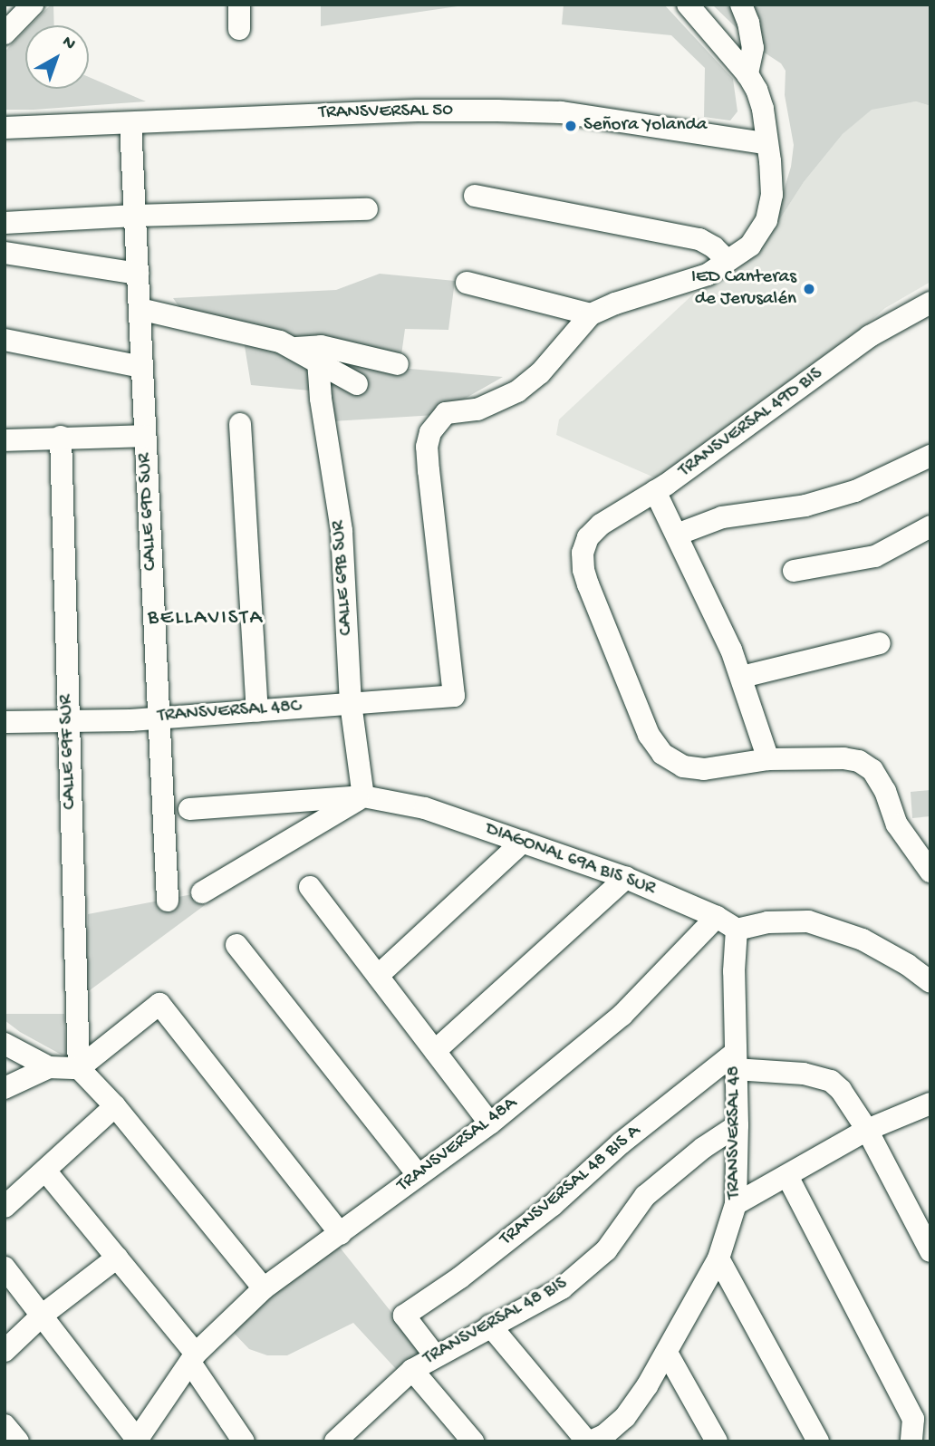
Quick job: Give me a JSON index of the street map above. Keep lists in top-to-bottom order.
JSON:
{
  "streets": {
    "street": [
      "TRANSVERSAL 50",
      "TRANSVERSAL 49D BIS",
      "CALLE 69D SUR",
      "CALLE 69B SUR",
      "TRANSVERSAL 48C",
      "CALLE 69F SUR",
      "DIAGONAL 69A BIS SUR",
      "TRANSVERSAL 48",
      "TRANSVERSAL 48A",
      "TRANSVERSAL 48 BIS A",
      "TRANSVERSAL 48 BIS"
    ]
  },
  "crossings": [
    ["TRANSVERSAL 50", "CALLE 69D SUR"],
    ["CALLE 69D SUR", "TRANSVERSAL 48C"],
    ["CALLE 69B SUR", "TRANSVERSAL 48C"],
    ["CALLE 69B SUR", "DIAGONAL 69A BIS SUR"],
    ["TRANSVERSAL 48C", "CALLE 69F SUR"],
    ["DIAGONAL 69A BIS SUR", "TRANSVERSAL 48"],
    ["DIAGONAL 69A BIS SUR", "TRANSVERSAL 48A"],
    ["TRANSVERSAL 48", "TRANSVERSAL 48 BIS A"],
    ["TRANSVERSAL 48", "TRANSVERSAL 48 BIS"],
    ["TRANSVERSAL 48 BIS A", "TRANSVERSAL 48 BIS"]
  ],
  "districts": ["BELLAVISTA"],
  "places": ["Señora Yolanda", "IED Canteras de Jerusalén"],
  "north": "top right"
}
